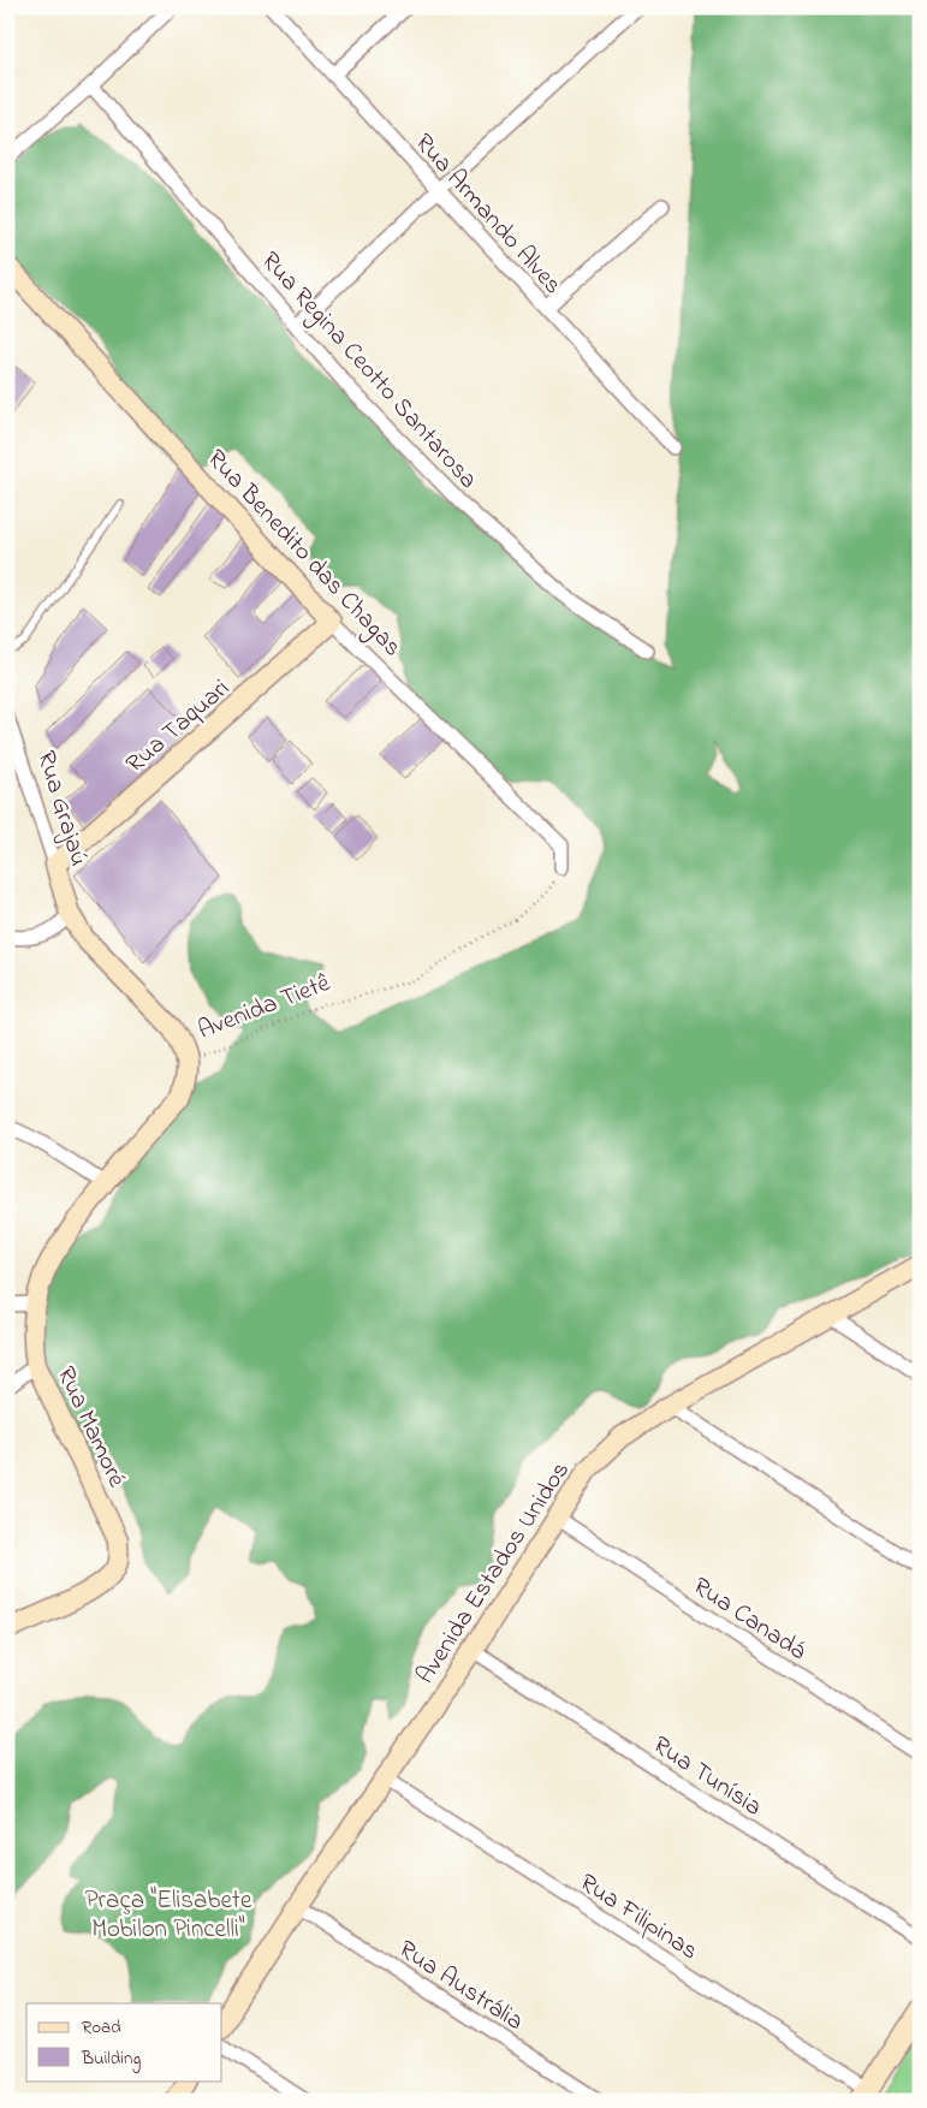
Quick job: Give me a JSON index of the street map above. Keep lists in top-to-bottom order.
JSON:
{
  "streets": {
    "street": [
      "Rua Armando Alves",
      "Rua Regina Ceotto Santarosa",
      "Rua Benedito das Chagas",
      "Rua Taquari",
      "Rua Grajaú",
      "Avenida Tietê",
      "Rua Mamoré",
      "Avenida Estados Unidos",
      "Rua Canadá",
      "Rua Tunísia",
      "Rua Filipinas",
      "Rua Austrália"
    ]
  },
  "crossings": [
    ["Rua Benedito das Chagas", "Rua Taquari"],
    ["Rua Benedito das Chagas", "Avenida Tietê"],
    ["Rua Taquari", "Rua Grajaú"],
    ["Rua Grajaú", "Avenida Tietê"],
    ["Avenida Tietê", "Rua Mamoré"],
    ["Avenida Estados Unidos", "Rua Canadá"],
    ["Avenida Estados Unidos", "Rua Tunísia"],
    ["Avenida Estados Unidos", "Rua Filipinas"],
    ["Avenida Estados Unidos", "Rua Austrália"]
  ],
  "parks": ["Praça \"Elisabete Mobilon Pincelli\""],
  "legend": ["Road", "Building"]
}
